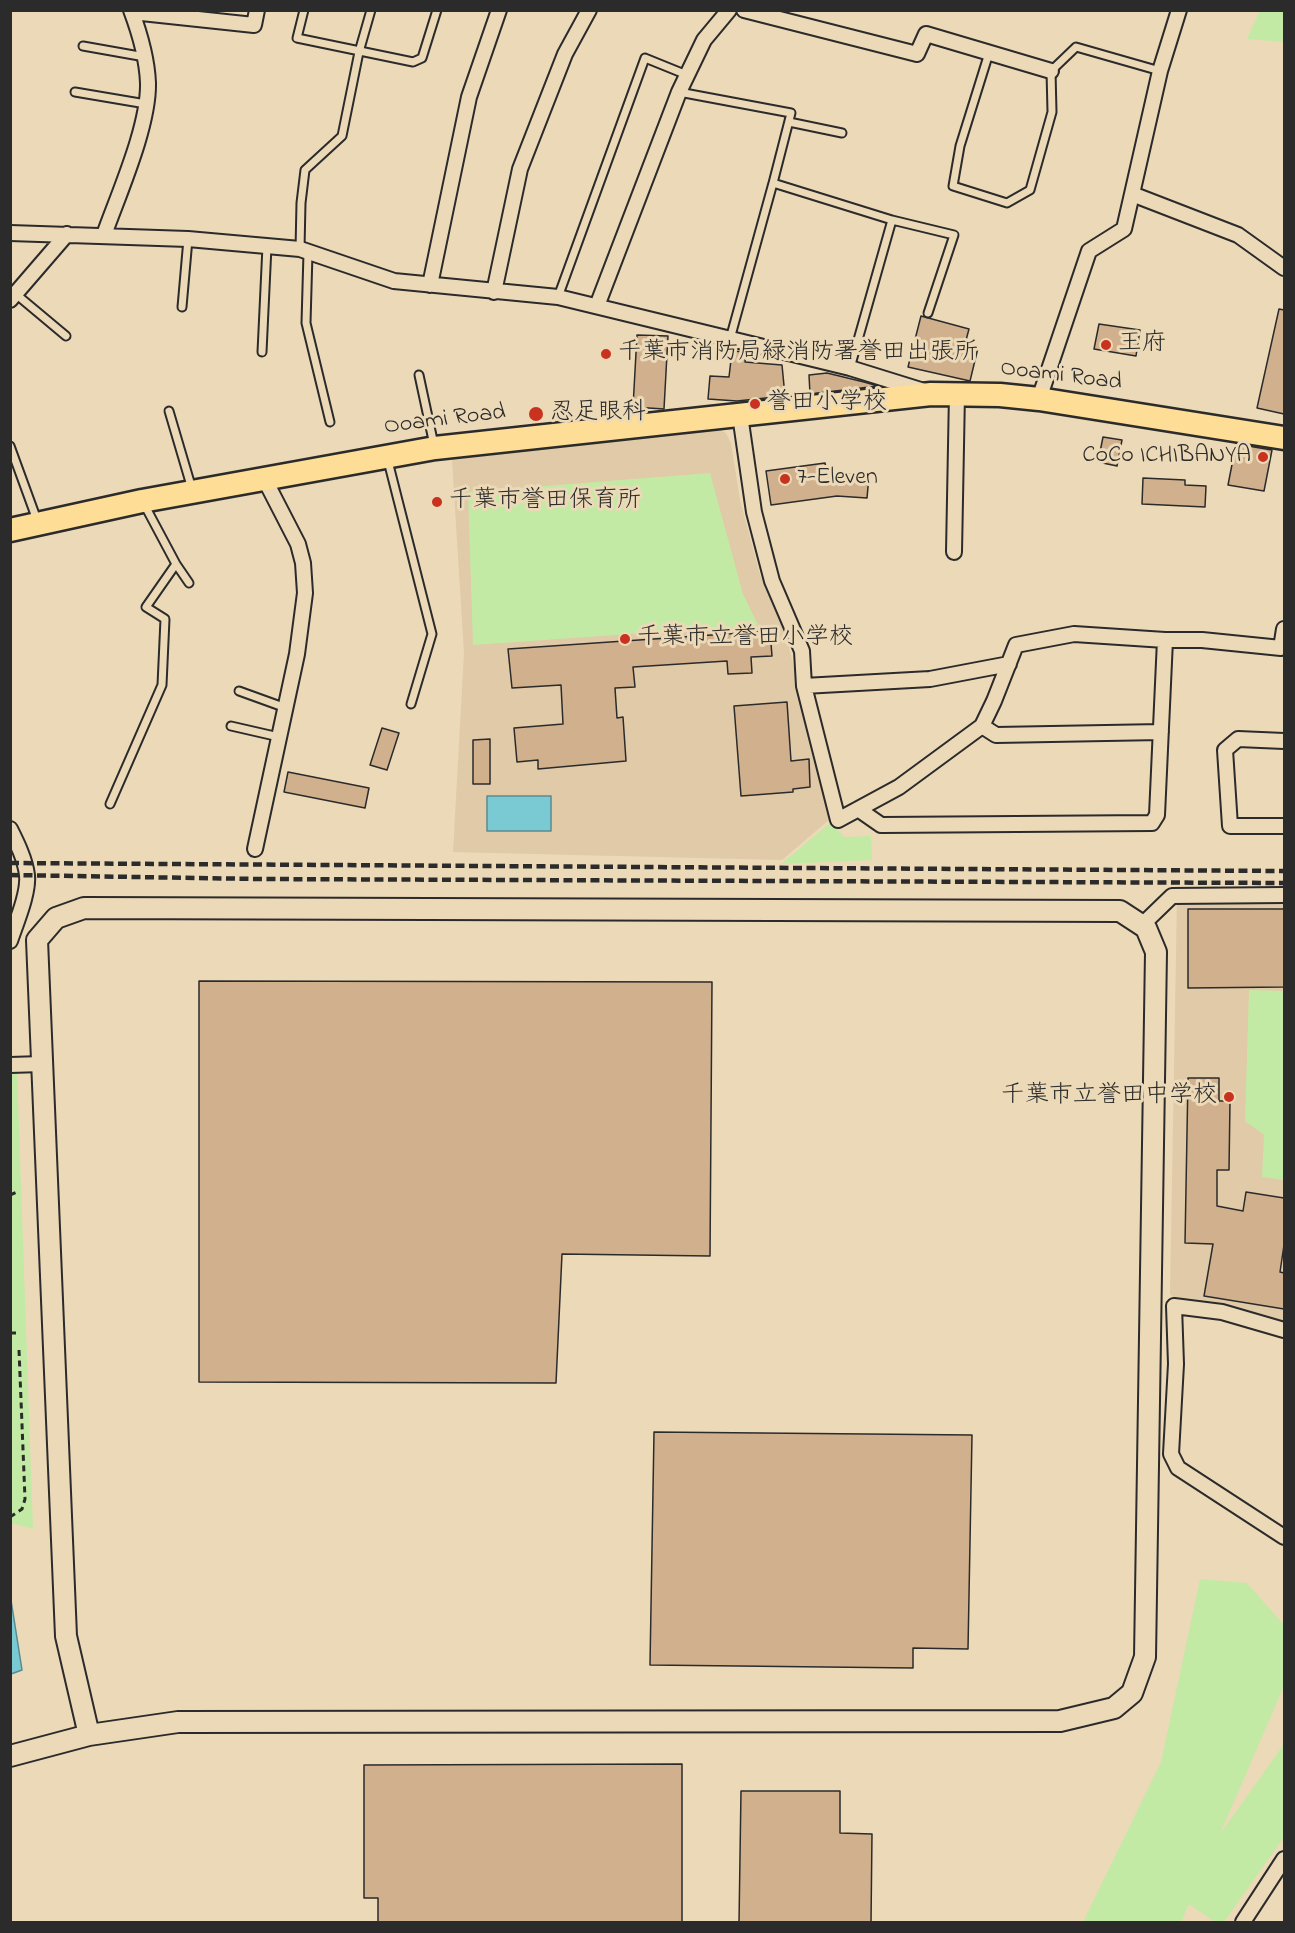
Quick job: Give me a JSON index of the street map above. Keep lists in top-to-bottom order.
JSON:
{
  "streets": {
    "main road": ["Ooami Road"]
  },
  "places": [
    "王府",
    "千葉市消防局緑消防署誉田出張所",
    "誉田小学校",
    "忍足眼科",
    "CoCo ICHIBANYA",
    "7-Eleven",
    "千葉市誉田保育所",
    "千葉市立誉田小学校",
    "千葉市立誉田中学校"
  ]
}
